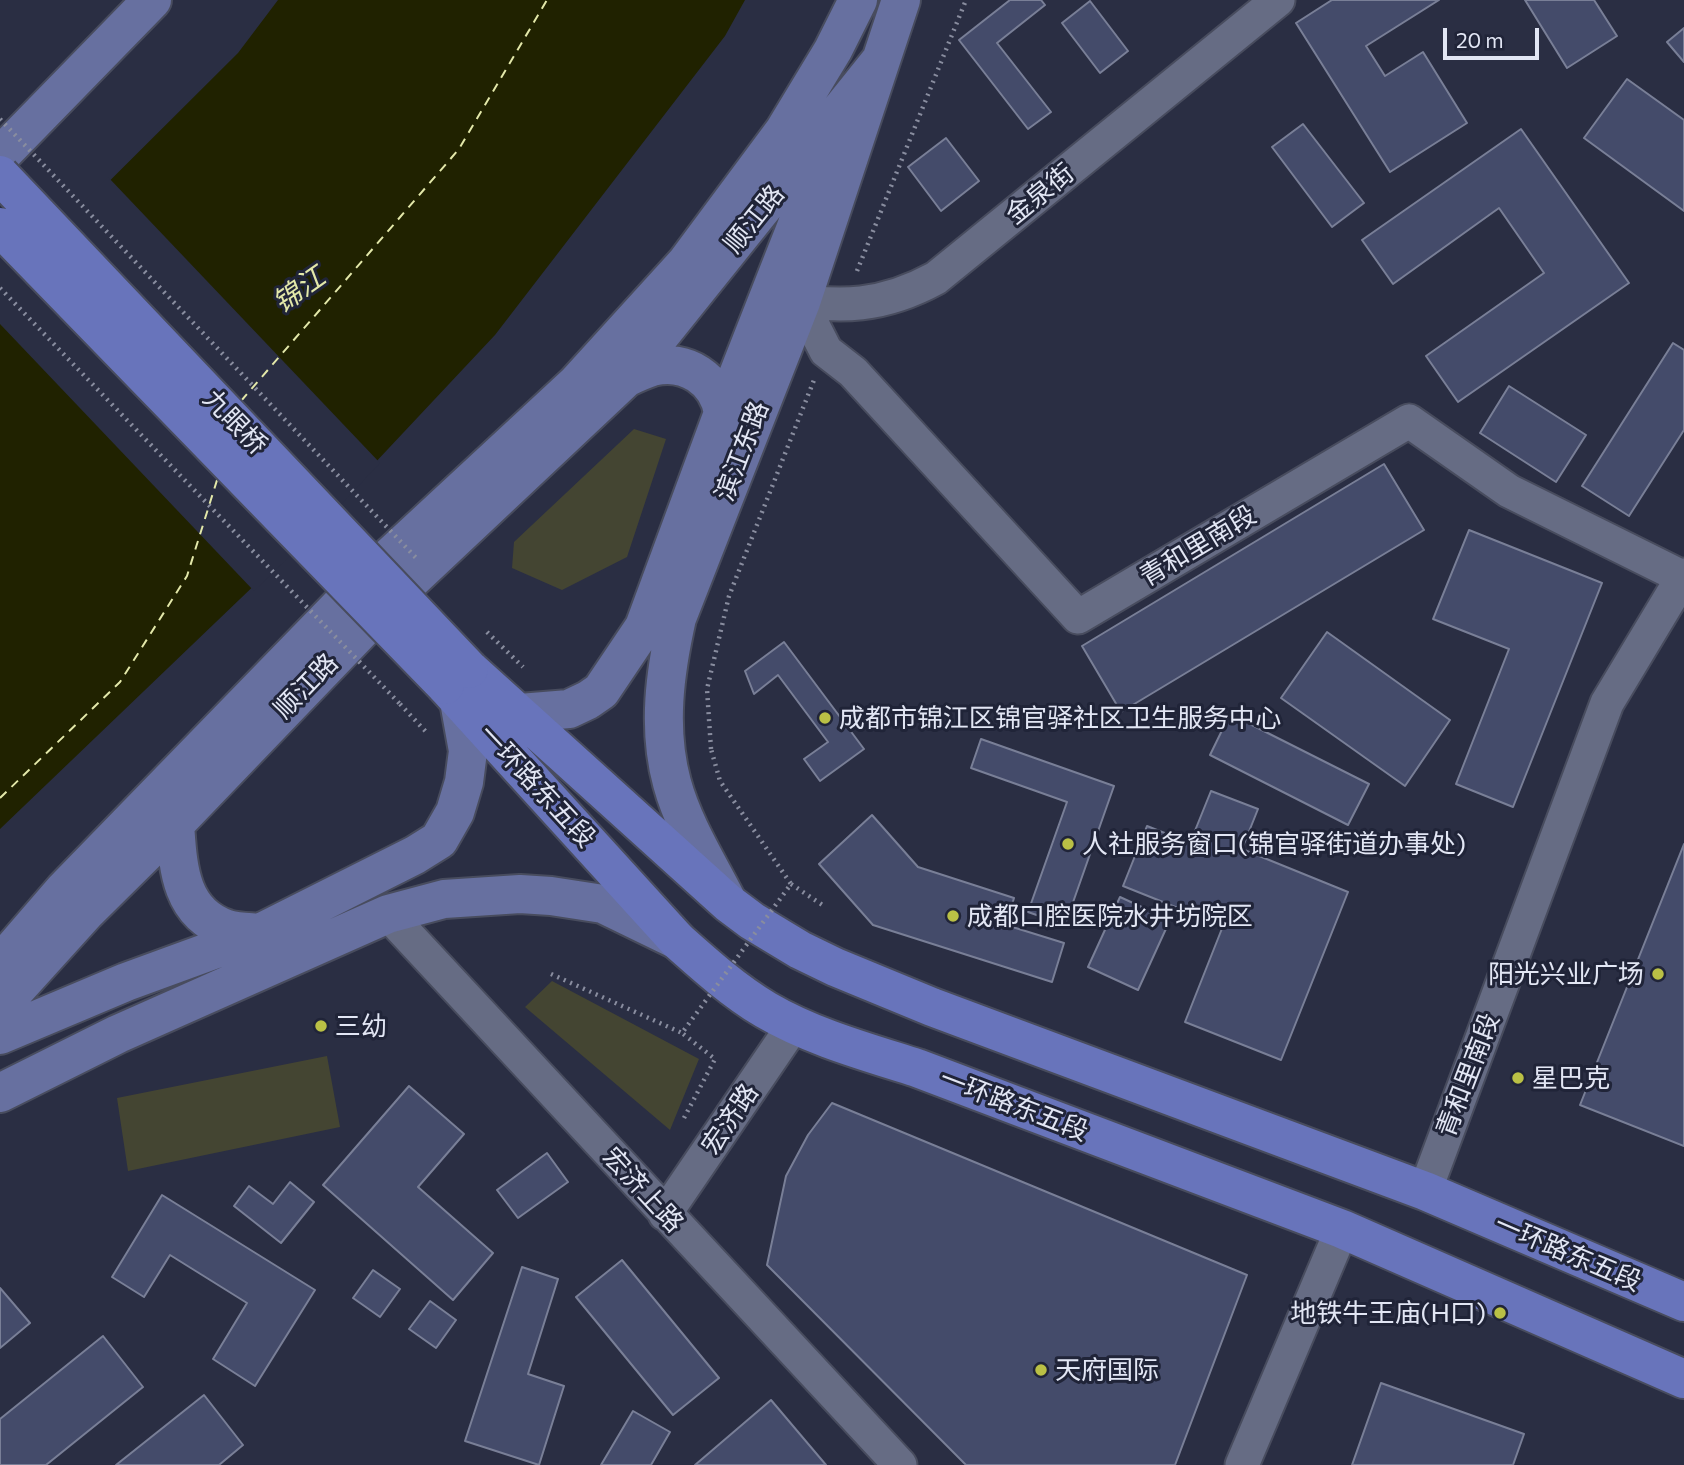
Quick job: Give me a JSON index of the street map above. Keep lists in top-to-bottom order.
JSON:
{
  "streets": {
    "main road": [
      "顺江路",
      "九眼桥",
      "滨江东路",
      "一环路东五段"
    ],
    "street": [
      "金泉街",
      "青和里南段",
      "宏济路",
      "宏济上路"
    ]
  },
  "crossings": [
    ["金泉街", "滨江东路"],
    ["金泉街", "青和里南段"],
    ["顺江路", "滨江东路"],
    ["九眼桥", "一环路东五段"],
    ["滨江东路", "青和里南段"],
    ["滨江东路", "一环路东五段"],
    ["青和里南段", "一环路东五段"],
    ["一环路东五段", "宏济路"],
    ["宏济路", "宏济上路"]
  ],
  "water": ["锦江"],
  "places": [
    "成都市锦江区锦官驿社区卫生服务中心",
    "人社服务窗口(锦官驿街道办事处)",
    "成都口腔医院水井坊院区",
    "阳光兴业广场",
    "三幼",
    "星巴克",
    "地铁牛王庙(H口)",
    "天府国际"
  ],
  "scale_bar": "20 m"
}
